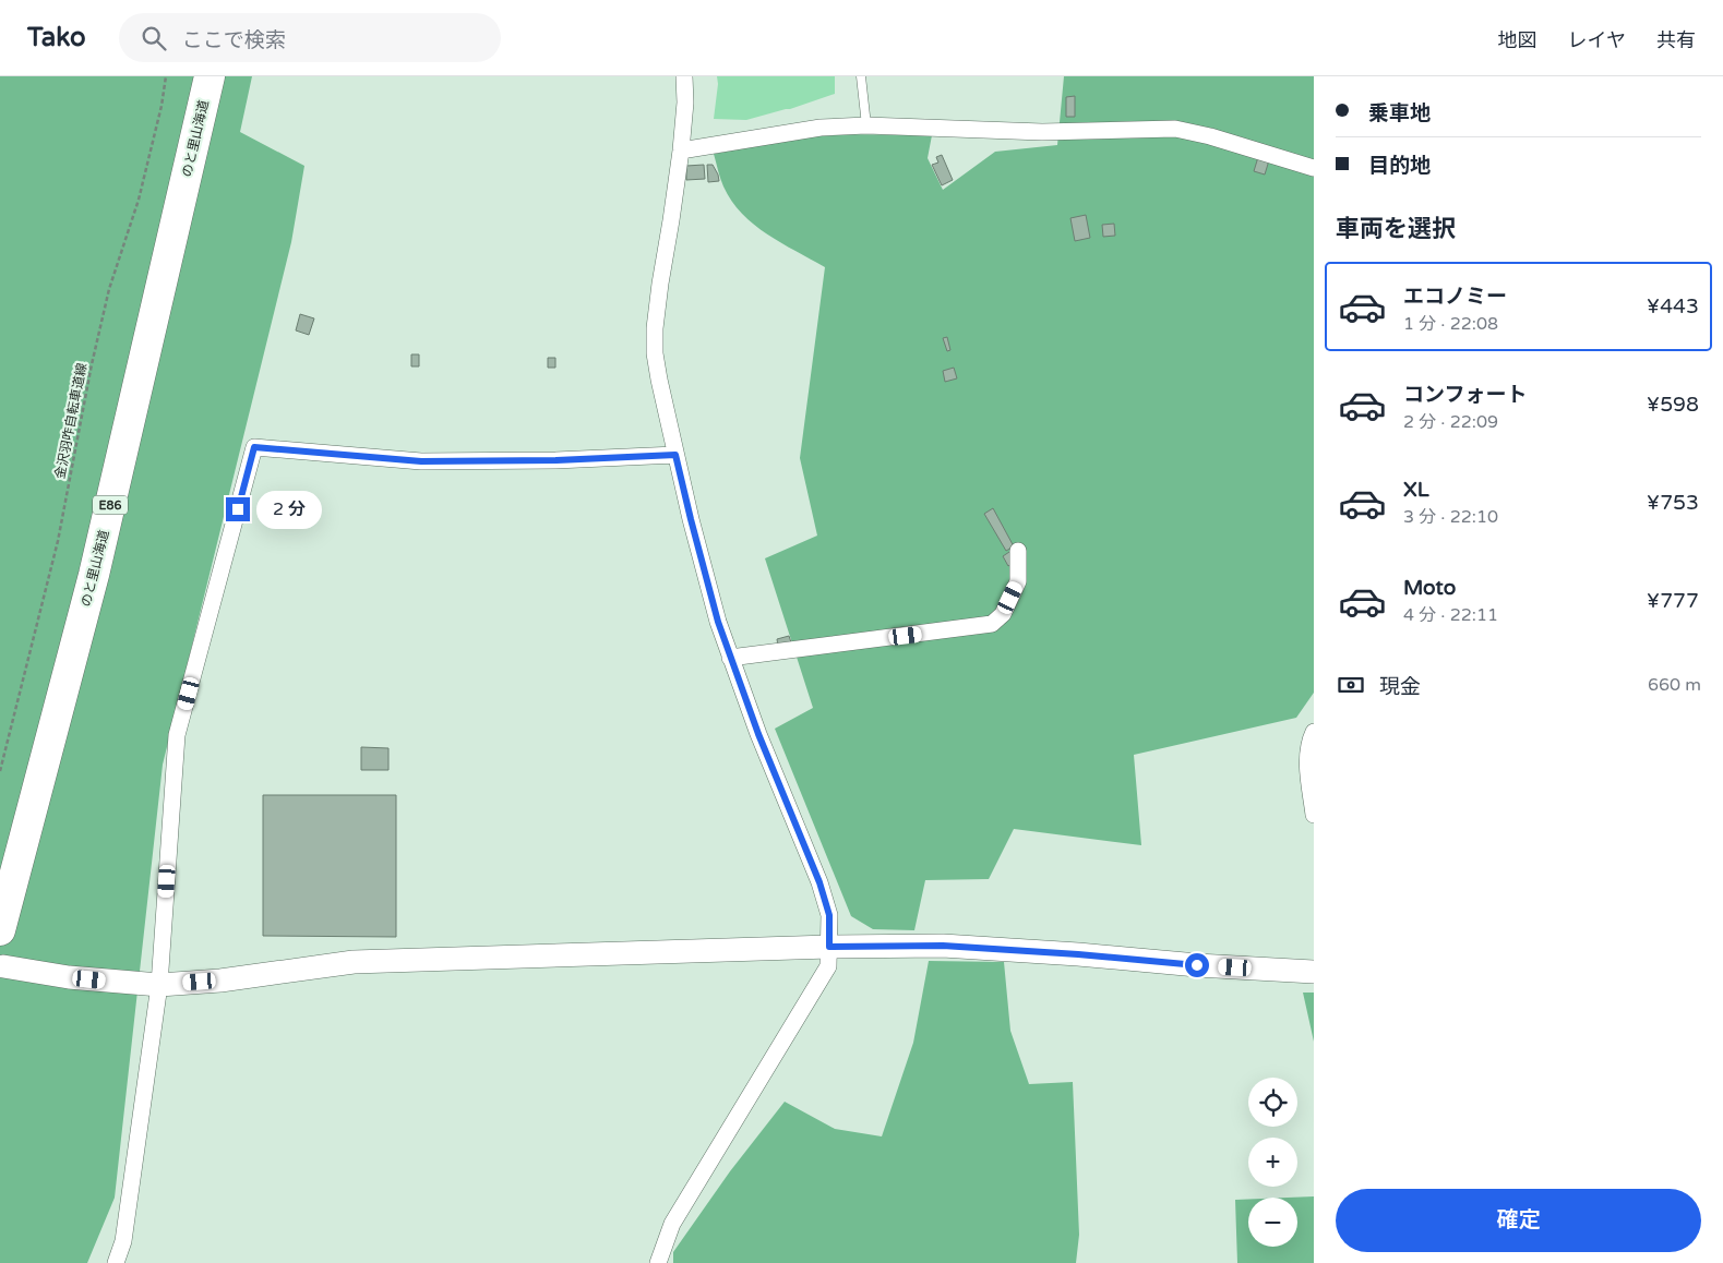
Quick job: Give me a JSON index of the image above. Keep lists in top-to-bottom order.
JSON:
{
  "streets": {
    "highway": ["のと里山海道", "E86"],
    "path": ["金沢羽咋自転車道線"]
  },
  "page": {
    "header": "Tako",
    "search": "ここで検索",
    "nav": ["地図", "レイヤ", "共有"],
    "banner": ["乗車地", "目的地"],
    "heading": "車両を選択",
    "list": [
      {
        "name": "エコノミー",
        "note": "1 分 · 22:08",
        "value": "¥443"
      },
      {
        "name": "コンフォート",
        "note": "2 分 · 22:09",
        "value": "¥598"
      },
      {
        "name": "XL",
        "note": "3 分 · 22:10",
        "value": "¥753"
      },
      {
        "name": "Moto",
        "note": "4 分 · 22:11",
        "value": "¥777"
      }
    ],
    "bubble": "2 分",
    "pay": ["現金", "660 m"],
    "map_buttons": ["+", "−"],
    "buttons": "確定"
  }
}
